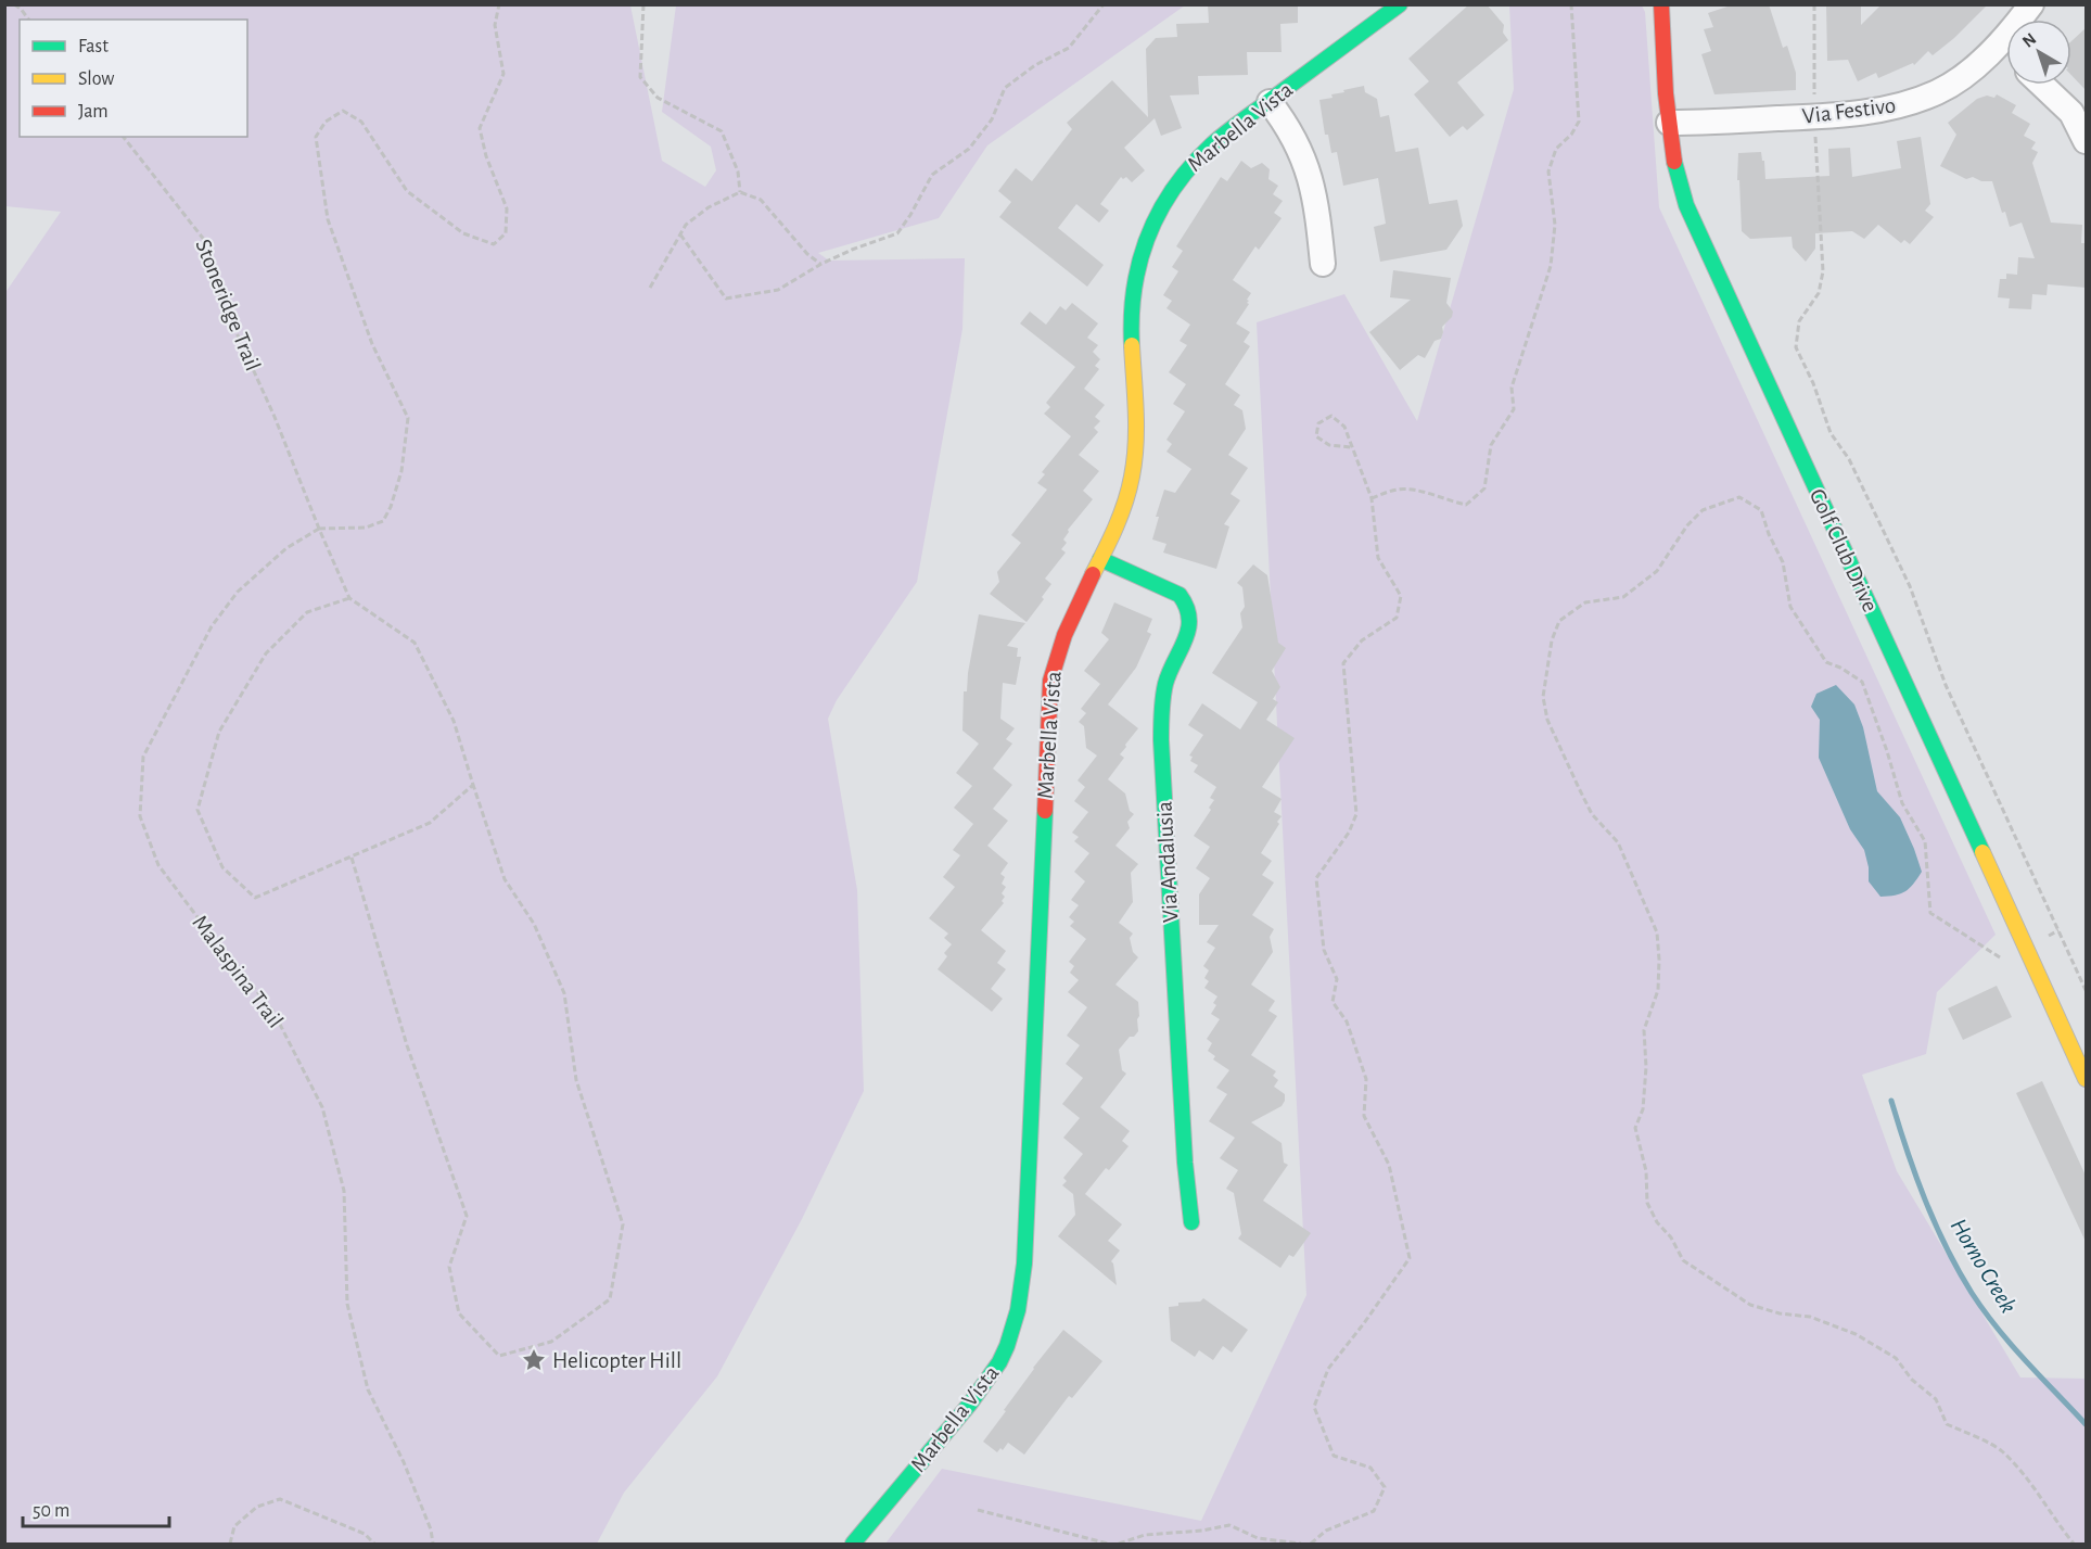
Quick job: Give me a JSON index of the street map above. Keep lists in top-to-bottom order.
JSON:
{
  "streets": {
    "street": [
      "Via Festivo",
      "Marbella Vista",
      "Golf Club Drive",
      "Via Andalusia"
    ],
    "path": ["Stoneridge Trail", "Malaspina Trail"]
  },
  "crossings": [
    ["Via Festivo", "Golf Club Drive"],
    ["Marbella Vista", "Via Andalusia"],
    ["Stoneridge Trail", "Malaspina Trail"]
  ],
  "water": ["Horno Creek"],
  "places": {
    "place": ["Helicopter Hill"]
  },
  "legend": ["Fast", "Slow", "Jam"],
  "scale_bar": "50 m",
  "north": "top left"
}
